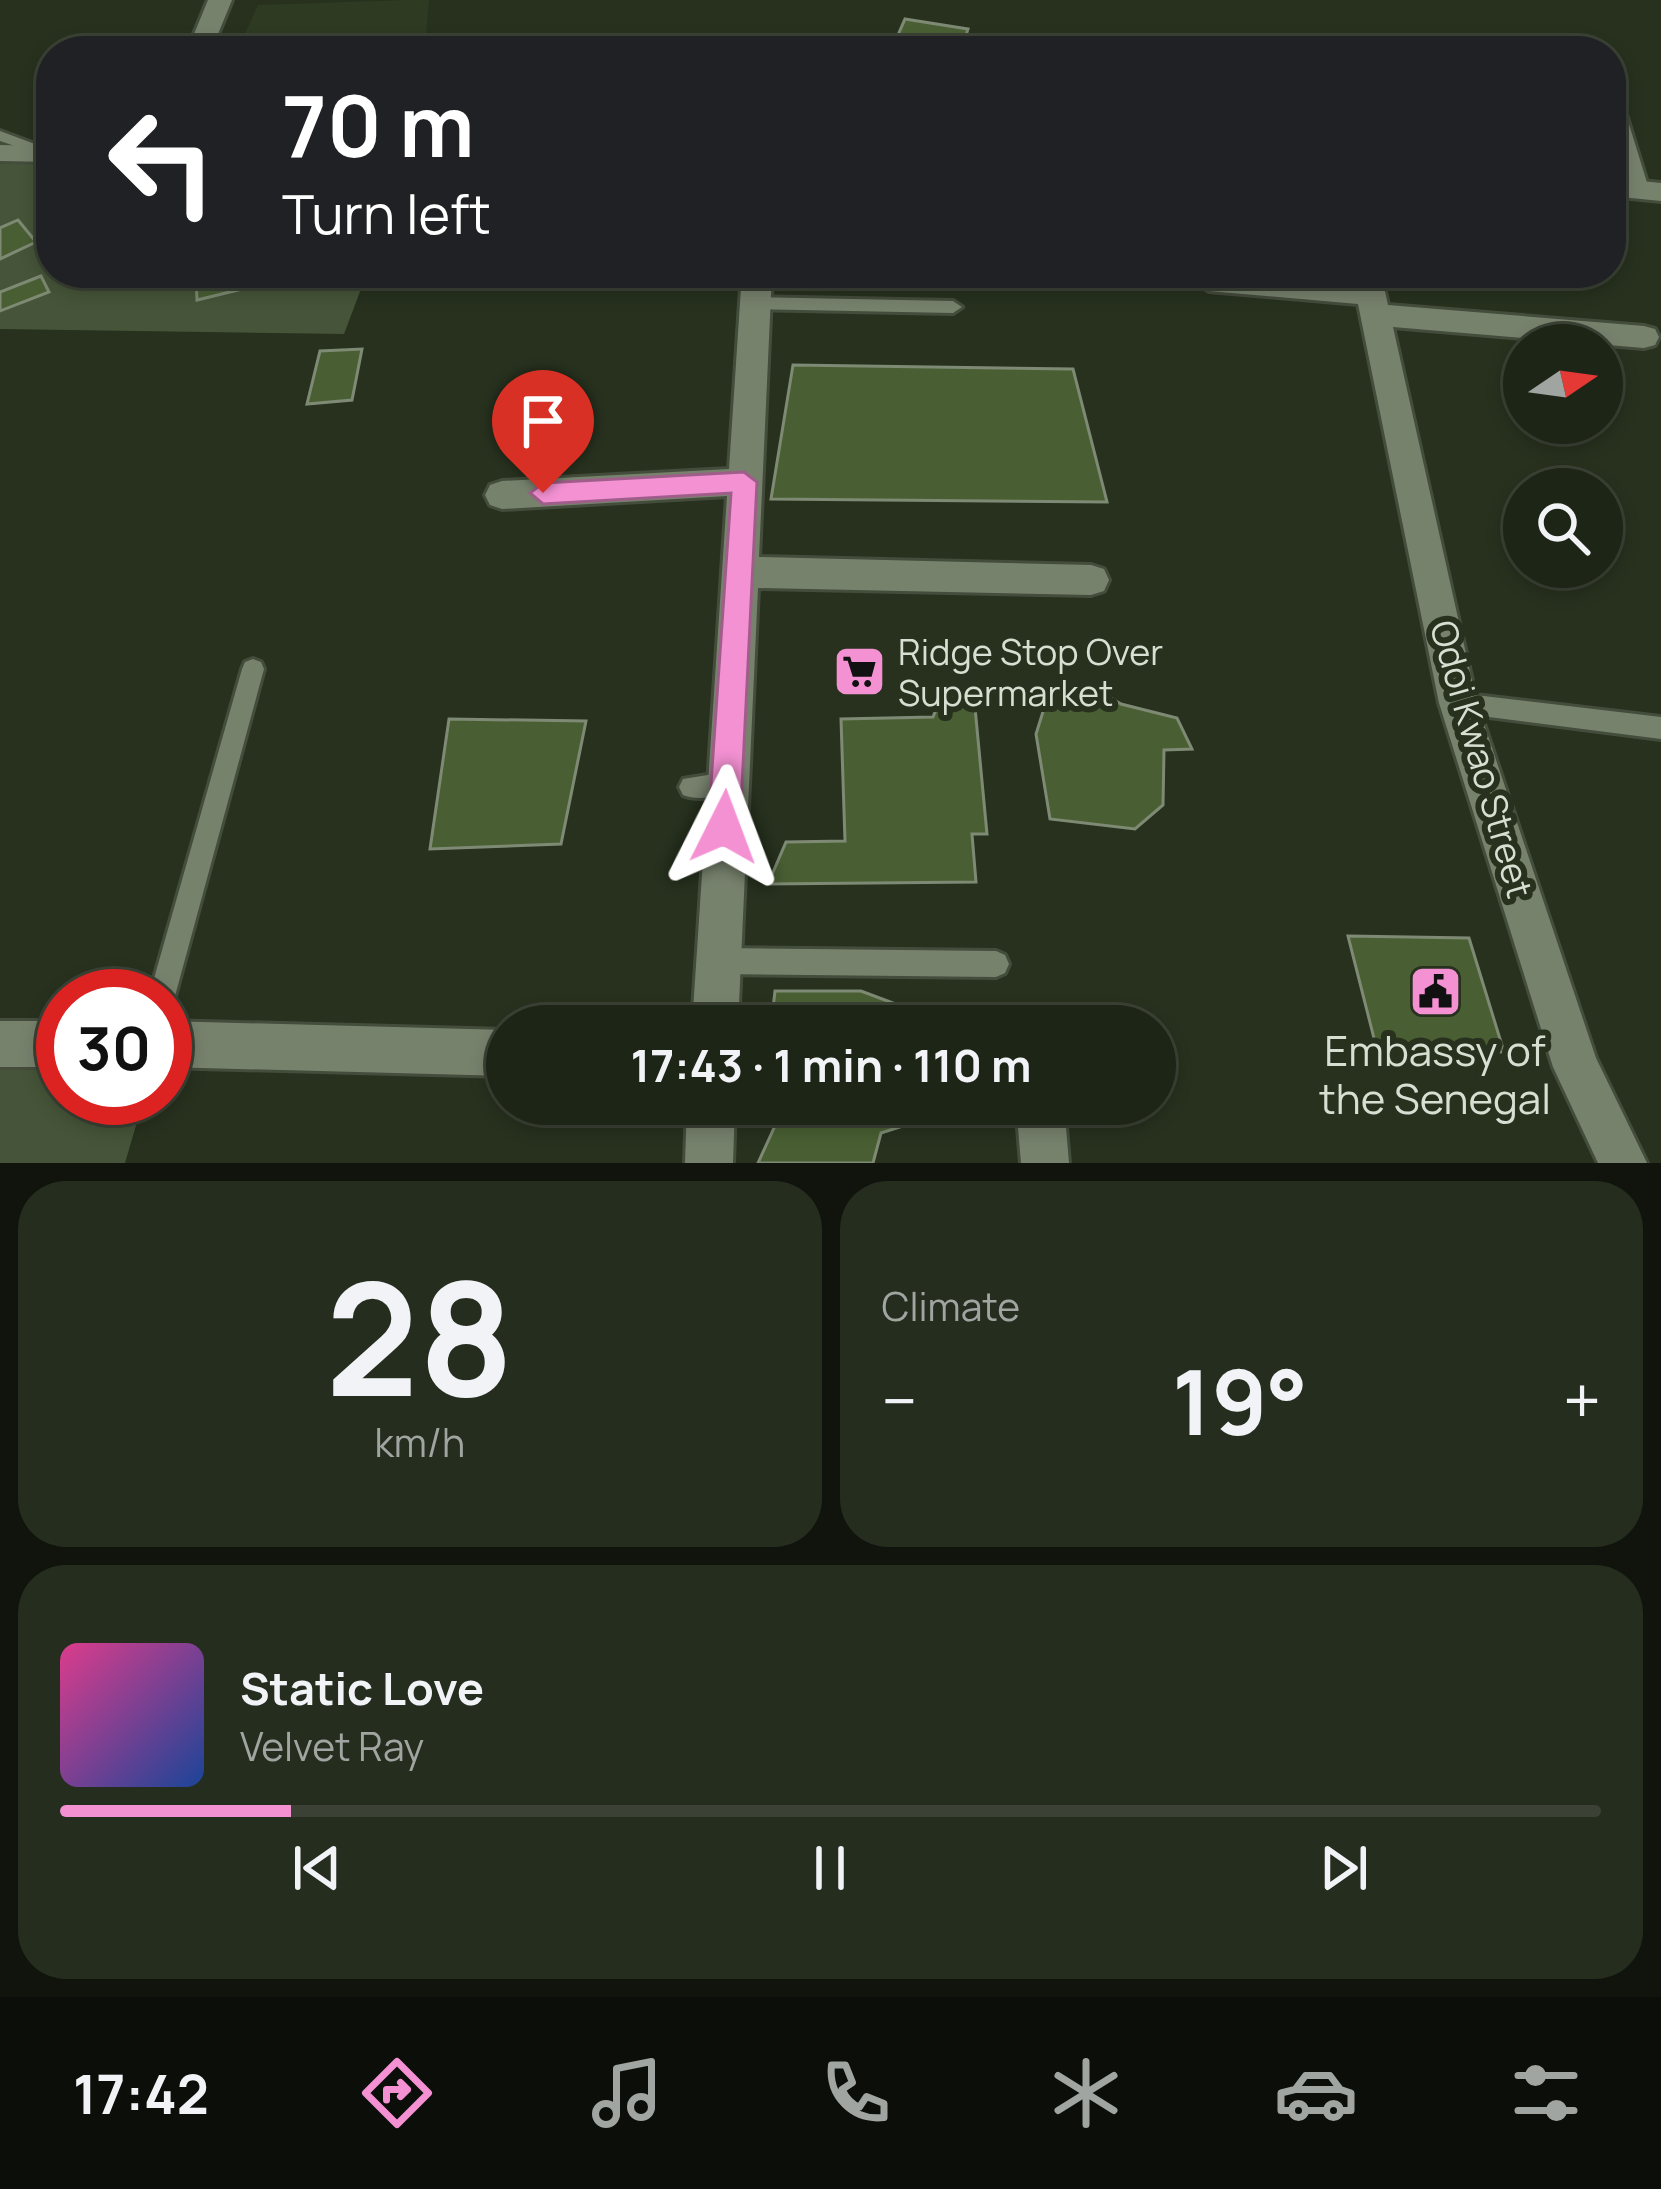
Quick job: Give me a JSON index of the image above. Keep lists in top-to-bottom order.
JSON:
{
  "streets": {
    "street": ["Odoi Kwao Street"]
  },
  "places": {
    "supermarket": ["Ridge Stop Over Supermarket"],
    "public building": ["Embassy of the Senegal"]
  },
  "north": "right",
  "page": {
    "turn": ["70 m", "Turn left"],
    "limit": "30",
    "trip": "17:43 · 1 min · 110 m",
    "tile": [
      ["28", "km/h"],
      "Climate"
    ],
    "heat": ["−", "19°", "+"],
    "song": ["Static Love", "Velvet Ray"],
    "tabs": "17:42"
  }
}
